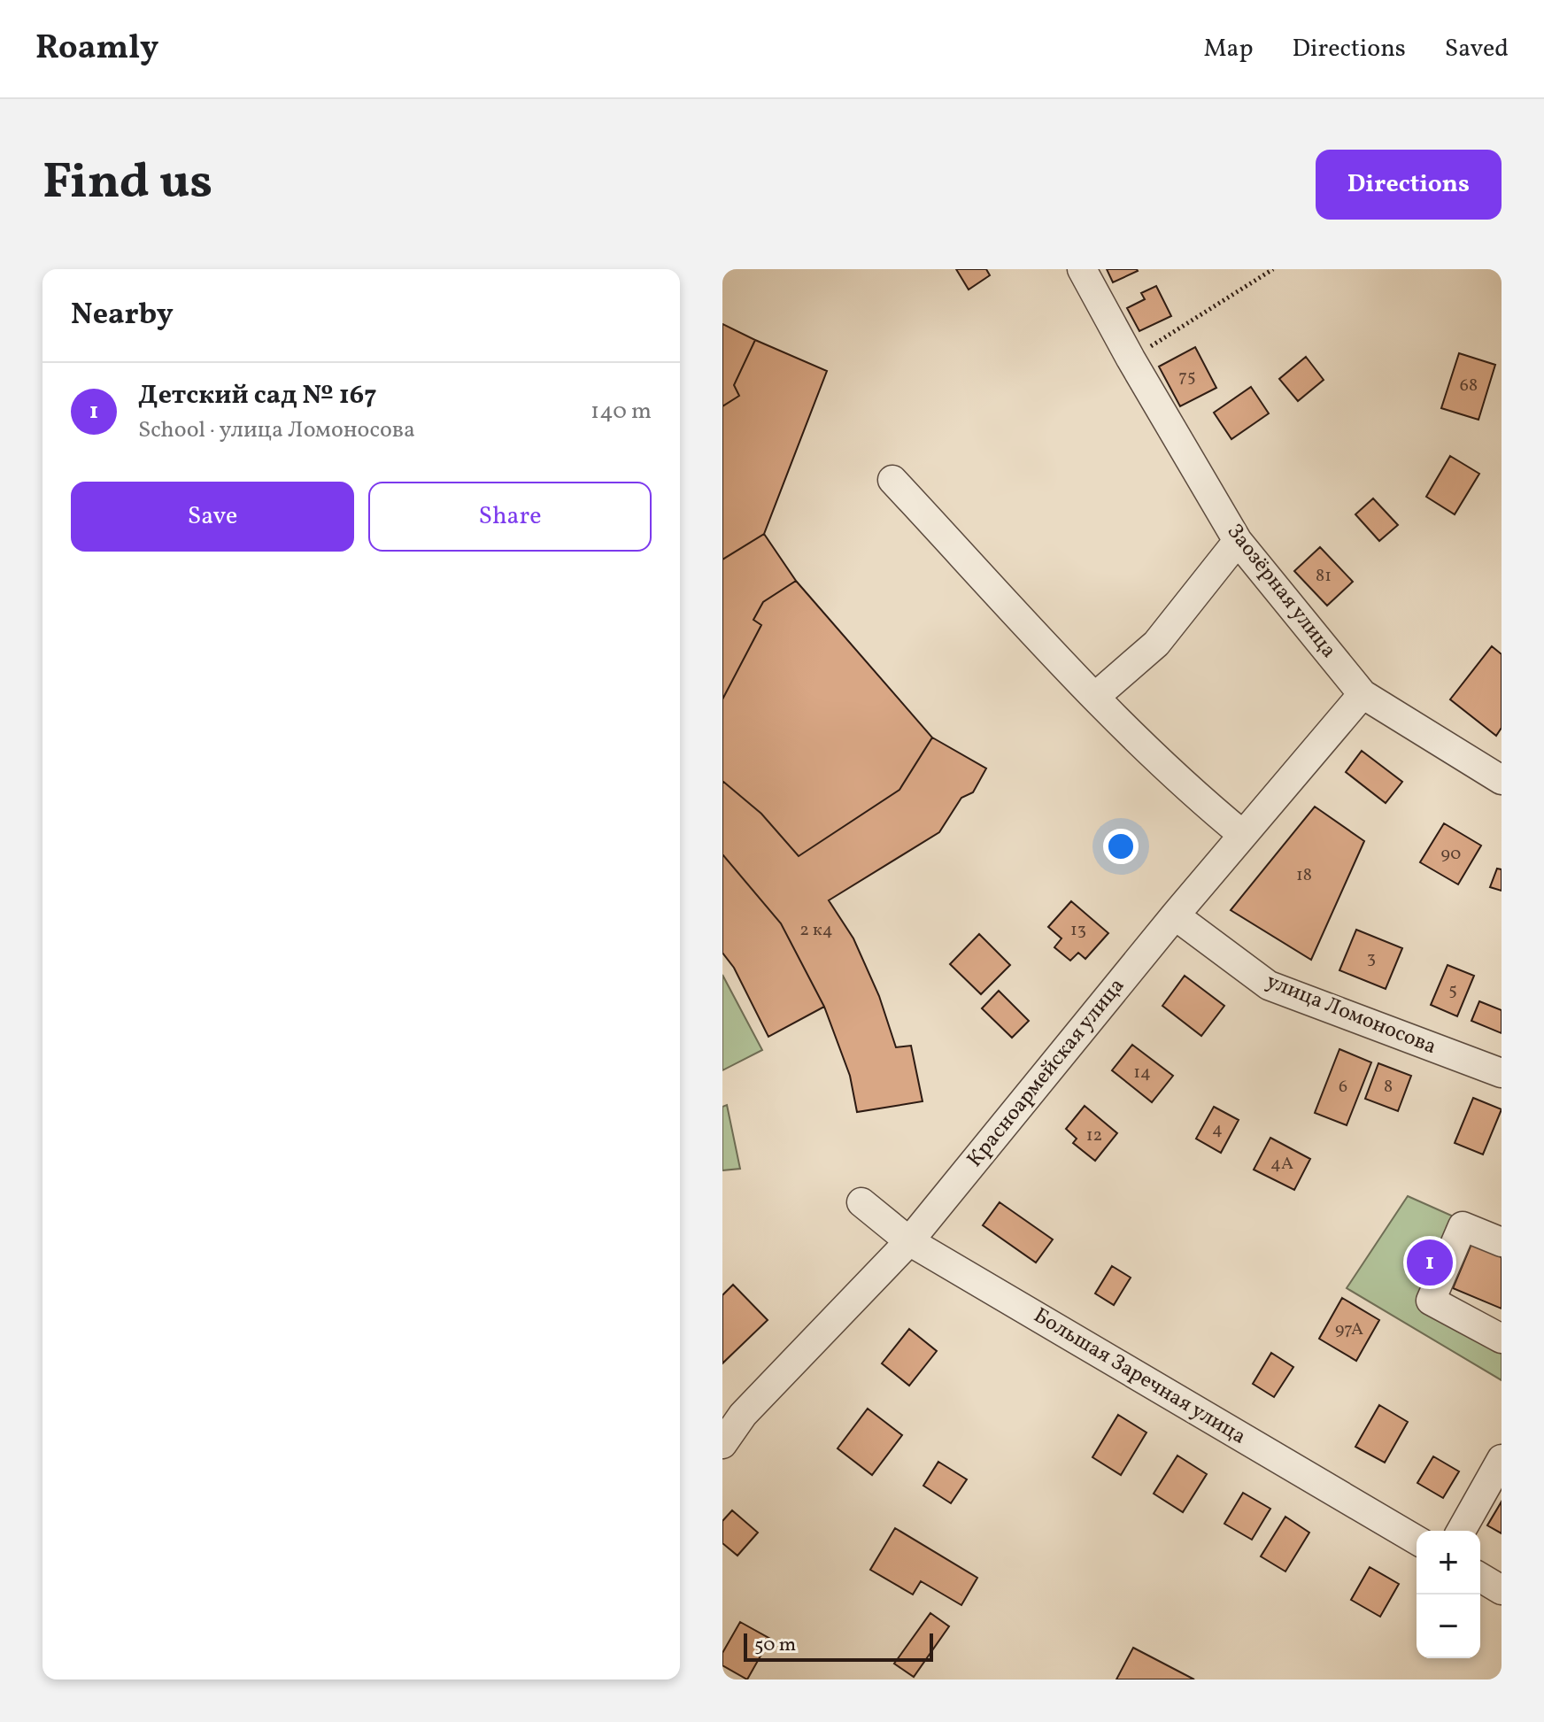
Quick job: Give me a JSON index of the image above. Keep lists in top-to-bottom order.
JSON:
{
  "streets": {
    "street": [
      "Заозёрная улица",
      "улица Ломоносова",
      "Красноармейская улица",
      "Большая Заречная улица"
    ]
  },
  "crossings": [
    ["Заозёрная улица", "Красноармейская улица"],
    ["улица Ломоносова", "Красноармейская улица"],
    ["Красноармейская улица", "Большая Заречная улица"]
  ],
  "house_numbers": [
    "75",
    "68",
    "81",
    "90",
    "18",
    "2 к4",
    "13",
    "3",
    "5",
    "14",
    "6",
    "8",
    "4",
    "12",
    "4А",
    "97А"
  ],
  "scale_bar": "50 m",
  "page": {
    "header": "Roamly",
    "nav": ["Map", "Directions", "Saved"],
    "title": "Find us",
    "buttons": [
      "Directions",
      ["Save", "Share"]
    ],
    "heading": "Nearby",
    "list": [
      {
        "mark": "1",
        "name": "Детский сад № 167",
        "note": "School · улица Ломоносова",
        "value": "140 m"
      }
    ],
    "pins": "1",
    "map_buttons": ["+", "−"],
    "scale": "50 m"
  }
}
